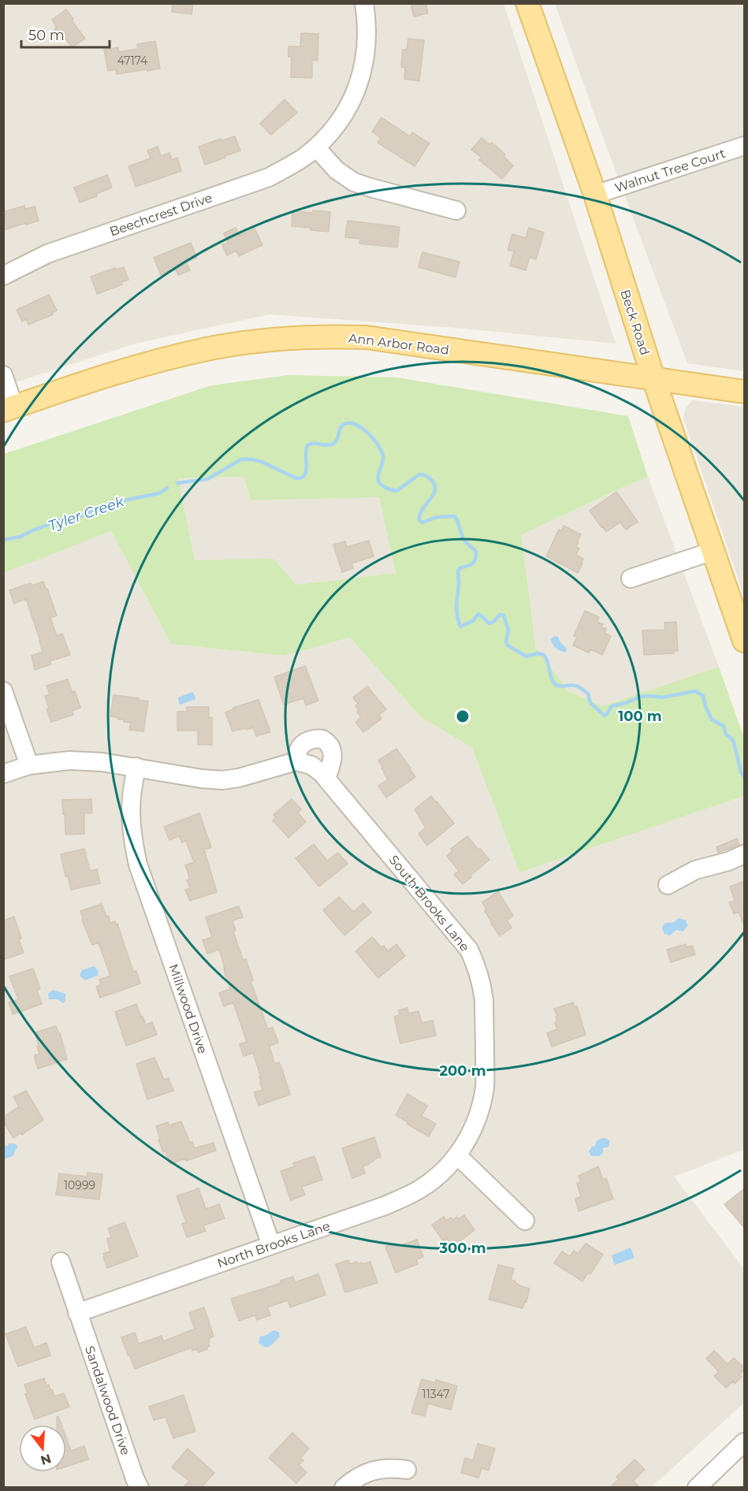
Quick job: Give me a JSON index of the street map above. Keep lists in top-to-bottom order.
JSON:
{
  "streets": {
    "main road": ["Beck Road", "Ann Arbor Road"],
    "street": [
      "Walnut Tree Court",
      "Beechcrest Drive",
      "South Brooks Lane",
      "Millwood Drive",
      "North Brooks Lane",
      "Sandalwood Drive"
    ]
  },
  "crossings": [
    ["Walnut Tree Court", "Beck Road"],
    ["Beck Road", "Ann Arbor Road"],
    ["South Brooks Lane", "North Brooks Lane"],
    ["Millwood Drive", "North Brooks Lane"],
    ["North Brooks Lane", "Sandalwood Drive"]
  ],
  "water": ["Tyler Creek"],
  "house_numbers": ["47174", "10999", "11347"],
  "scale_bar": "50 m",
  "north": "bottom",
  "rings": ["100 m", "200 m", "300 m"]
}
